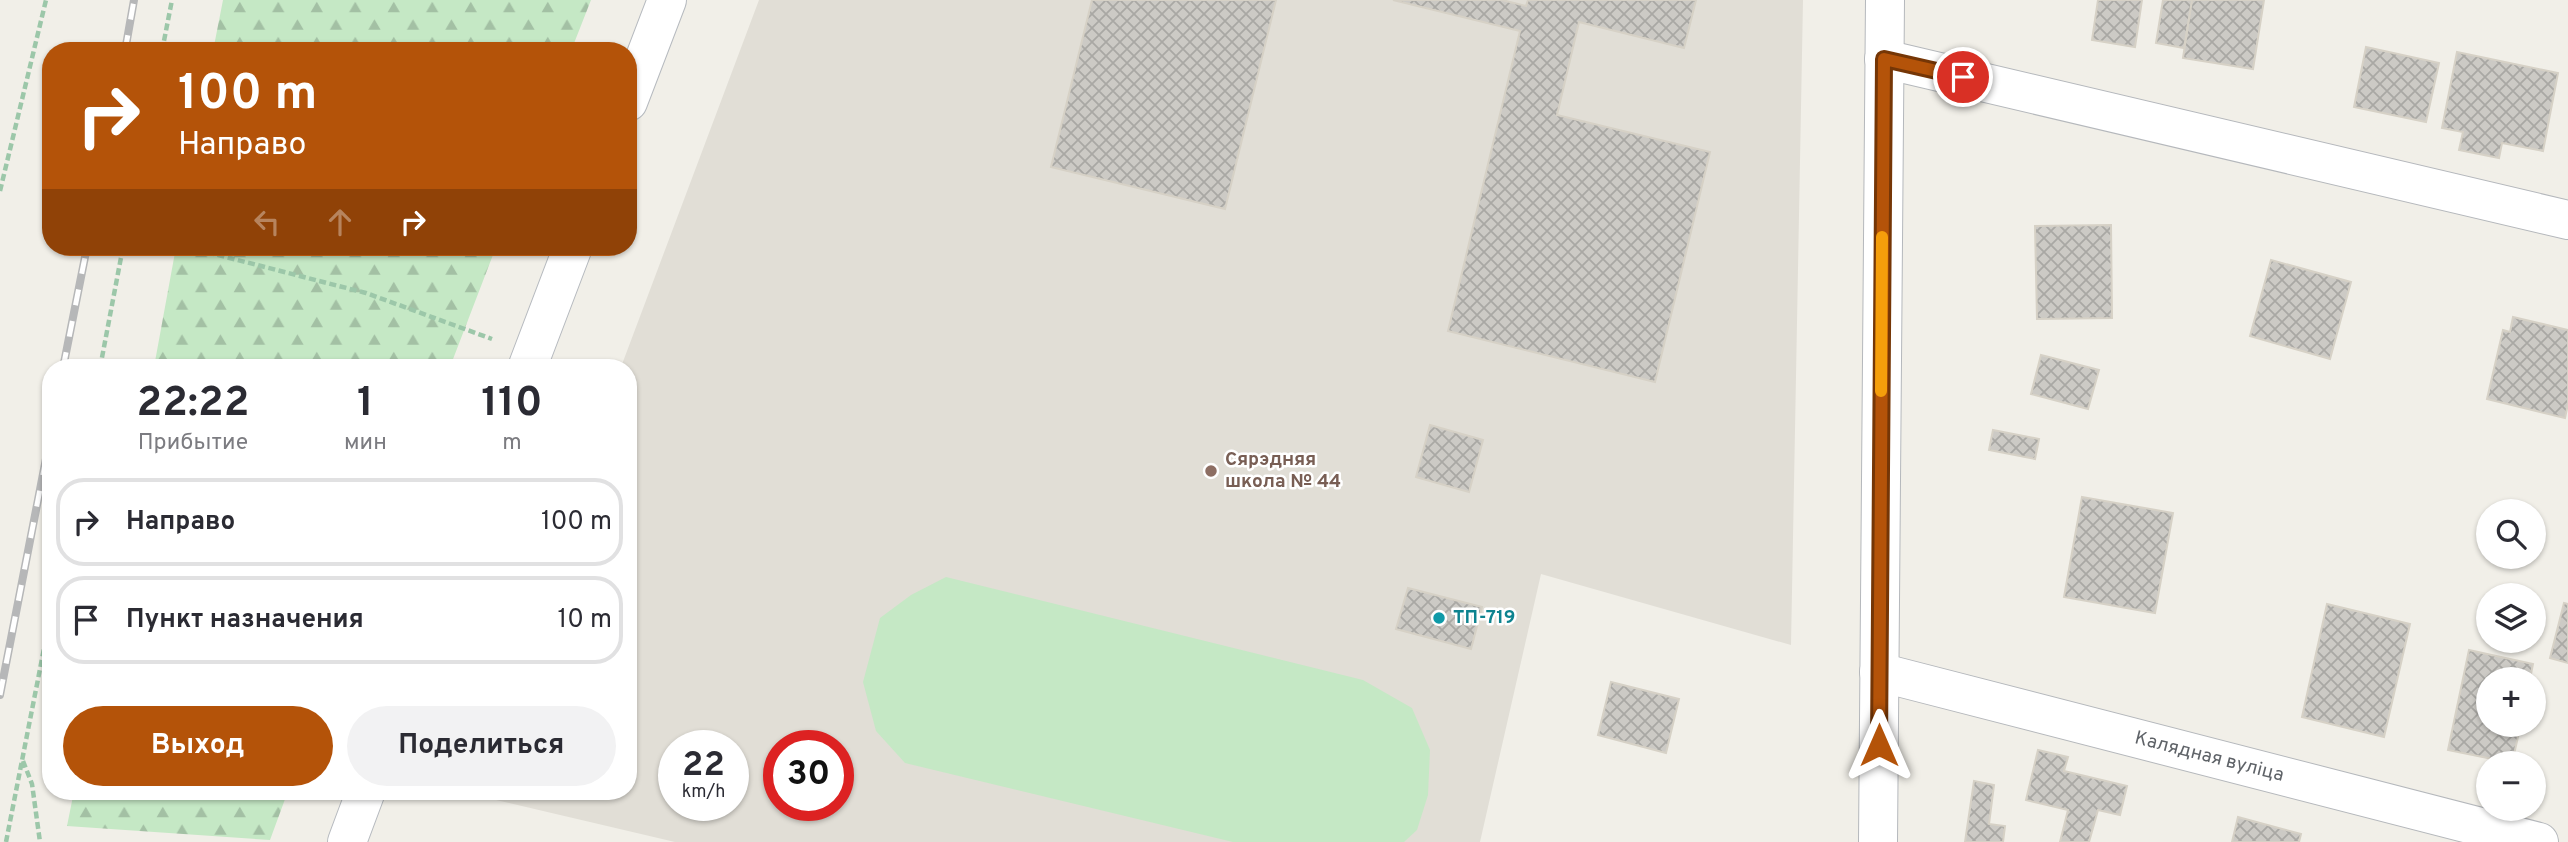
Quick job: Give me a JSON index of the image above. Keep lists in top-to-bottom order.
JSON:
{
  "streets": {
    "street": ["Калядная вуліца"]
  },
  "places": ["Сярэдняя школа № 44", "ТП-719"],
  "page": {
    "turn": ["100 m", "Направо"],
    "eta": [
      "22:22",
      "Прибытие",
      "1",
      "мин",
      "110",
      "m"
    ],
    "list": [
      {
        "name": "Направо",
        "value": "100 m"
      },
      {
        "name": "Пункт назначения",
        "value": "10 m"
      }
    ],
    "map_buttons": ["+", "−"],
    "buttons": ["Выход", "Поделиться"],
    "speed": "22 km/h",
    "limit": "30"
  }
}
